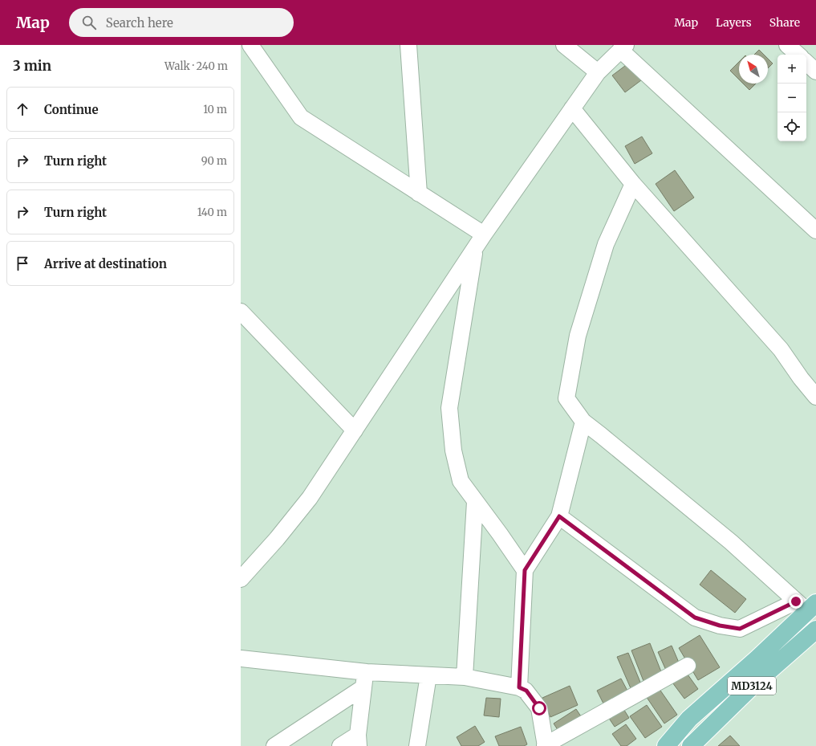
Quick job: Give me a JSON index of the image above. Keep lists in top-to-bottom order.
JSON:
{
  "streets": {
    "main road": ["MD3124"]
  },
  "north": "top left",
  "page": {
    "header": "Map",
    "search": "Search here",
    "nav": ["Map", "Layers", "Share"],
    "heading": ["3 min", "Walk · 240 m"],
    "map_buttons": ["+", "−"],
    "list": [
      ["Continue", "10 m"],
      ["Turn right", "90 m"],
      ["Turn right", "140 m"],
      "Arrive at destination"
    ]
  }
}
